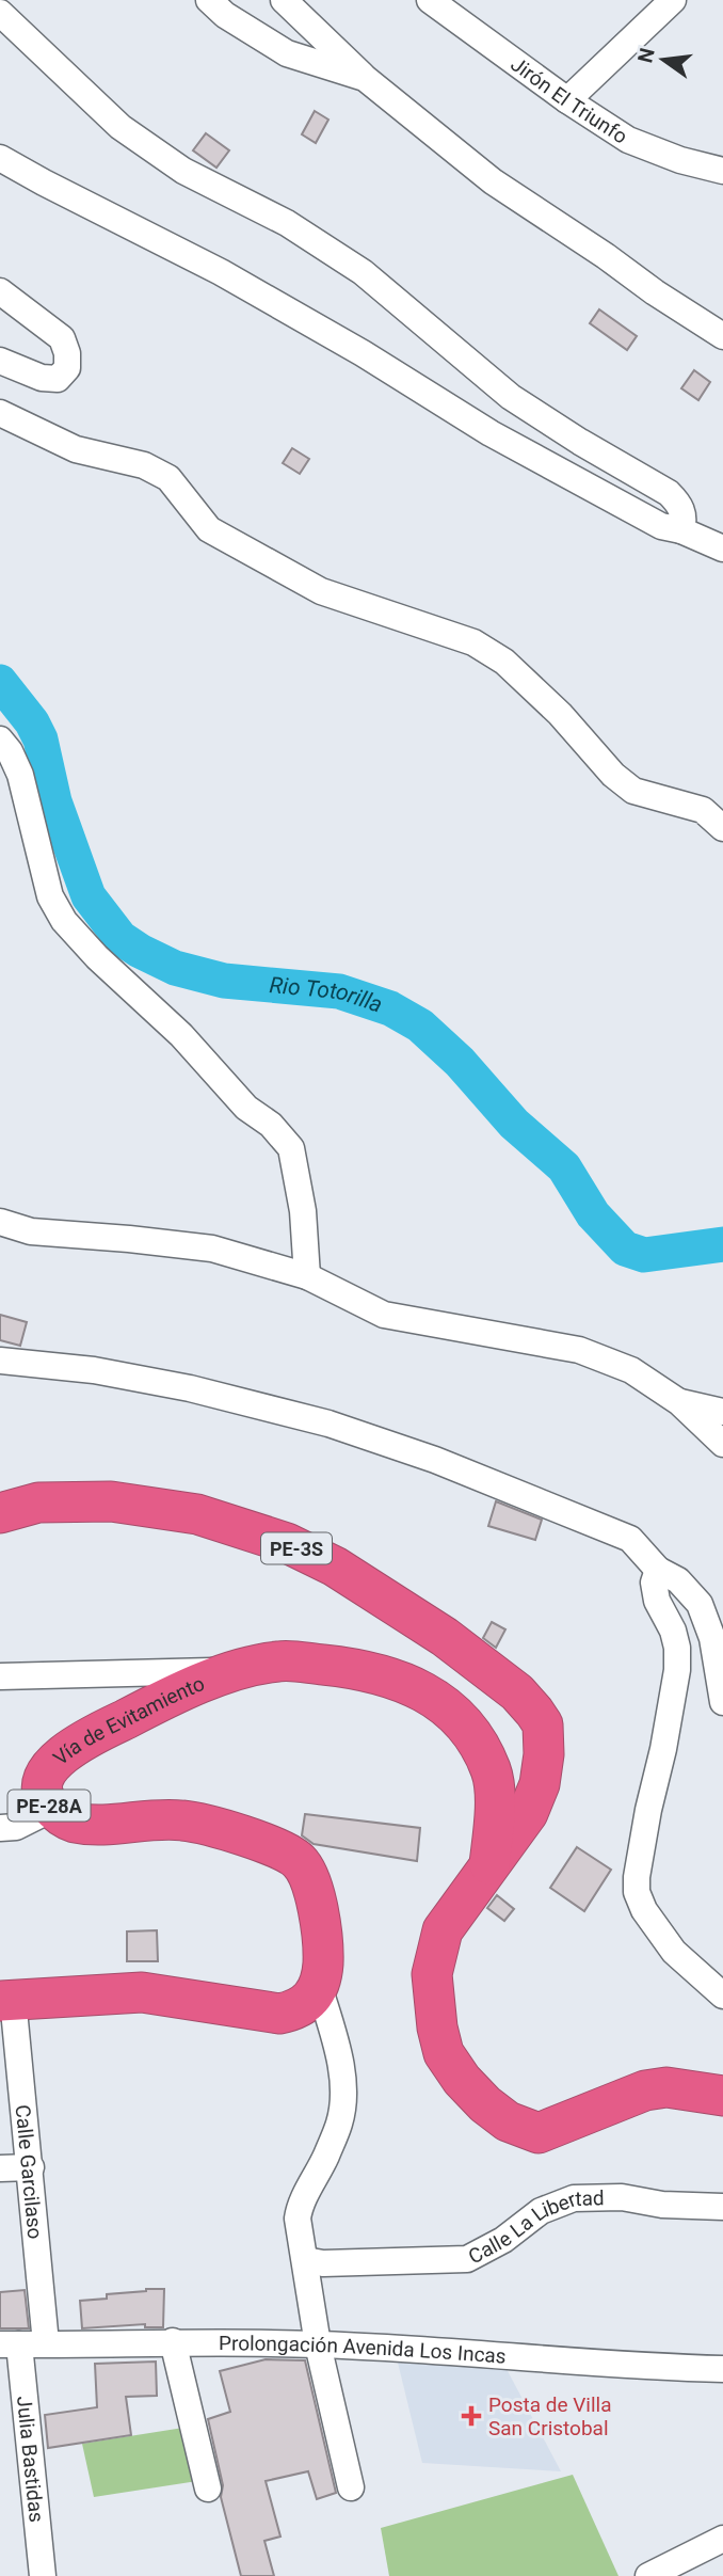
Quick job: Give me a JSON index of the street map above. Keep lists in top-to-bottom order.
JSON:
{
  "streets": {
    "highway": ["PE-3S", "Vía de Evitamiento", "PE-28A"],
    "street": [
      "Jirón El Triunfo",
      "Calle Garcilaso",
      "Calle La Libertad",
      "Prolongación Avenida Los Incas",
      "Julia Bastidas"
    ]
  },
  "crossings": [
    ["Vía de Evitamiento", "PE-28A"],
    ["Calle Garcilaso", "Prolongación Avenida Los Incas"],
    ["Calle Garcilaso", "Julia Bastidas"],
    ["Prolongación Avenida Los Incas", "Julia Bastidas"]
  ],
  "water": ["Rio Totorilla"],
  "places": {
    "health": ["Posta de Villa San Cristobal"]
  },
  "north": "left"
}
